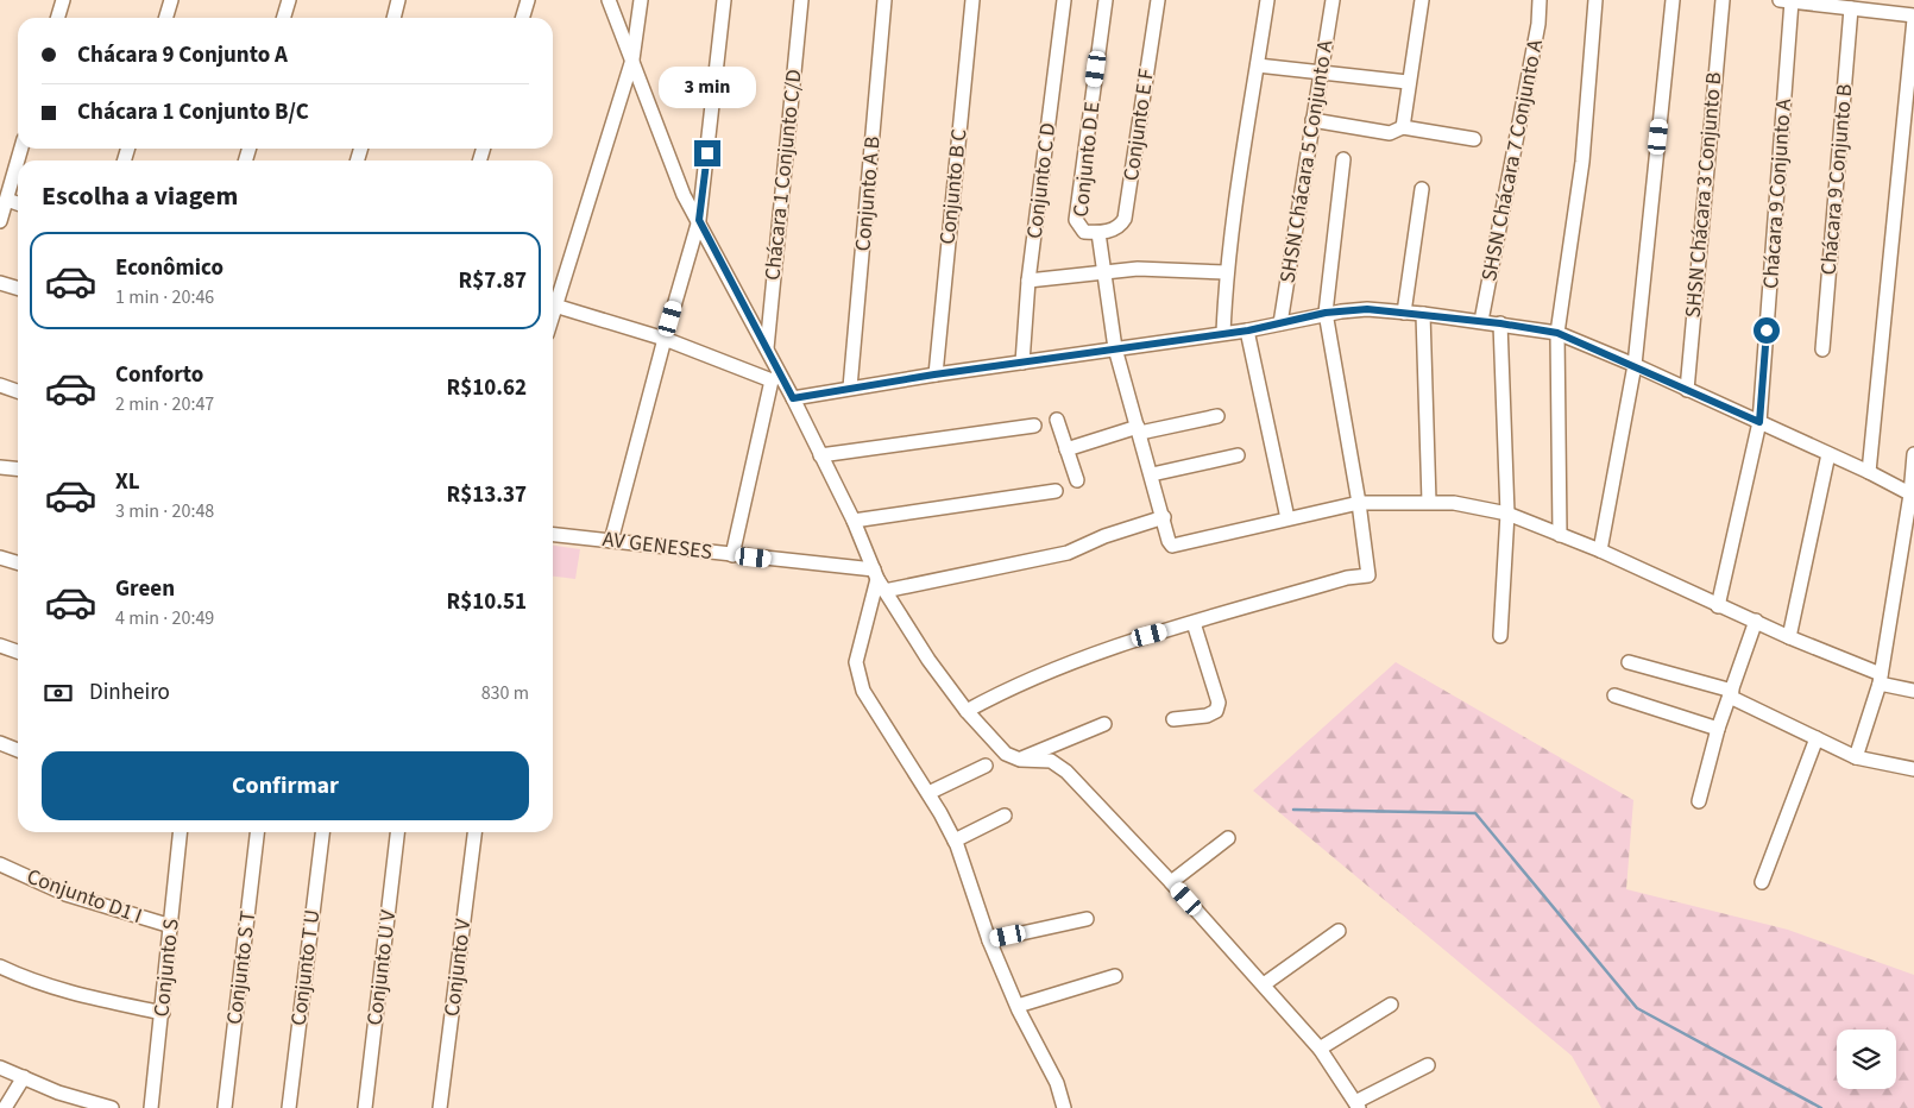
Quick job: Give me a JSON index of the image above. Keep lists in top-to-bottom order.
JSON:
{
  "streets": {
    "street": [
      "Conjunto E F",
      "Conjunto D E",
      "SHSN Chácara 7 Conjunto A",
      "SHSN Chácara 5 Conjunto A",
      "Chácara 1 Conjunto C/D",
      "Chácara 9 Conjunto B",
      "Conjunto C D",
      "Conjunto B C",
      "Conjunto A B",
      "Chácara 9 Conjunto A",
      "SHSN Chácara 3 Conjunto B",
      "AV GENESES",
      "Conjunto D1 I",
      "Conjunto S",
      "Conjunto S T",
      "Conjunto T U",
      "Conjunto U V",
      "Conjunto V"
    ]
  },
  "crossings": [
    ["Conjunto E F", "Conjunto D E"],
    ["Conjunto D1 I", "Conjunto S"]
  ],
  "page": {
    "banner": ["Chácara 9 Conjunto A", "Chácara 1 Conjunto B/C"],
    "bubble": "3 min",
    "heading": "Escolha a viagem",
    "list": [
      {
        "name": "Econômico",
        "note": "1 min · 20:46",
        "value": "R$7.87"
      },
      {
        "name": "Conforto",
        "note": "2 min · 20:47",
        "value": "R$10.62"
      },
      {
        "name": "XL",
        "note": "3 min · 20:48",
        "value": "R$13.37"
      },
      {
        "name": "Green",
        "note": "4 min · 20:49",
        "value": "R$10.51"
      }
    ],
    "pay": ["Dinheiro", "830 m"],
    "buttons": "Confirmar"
  }
}
